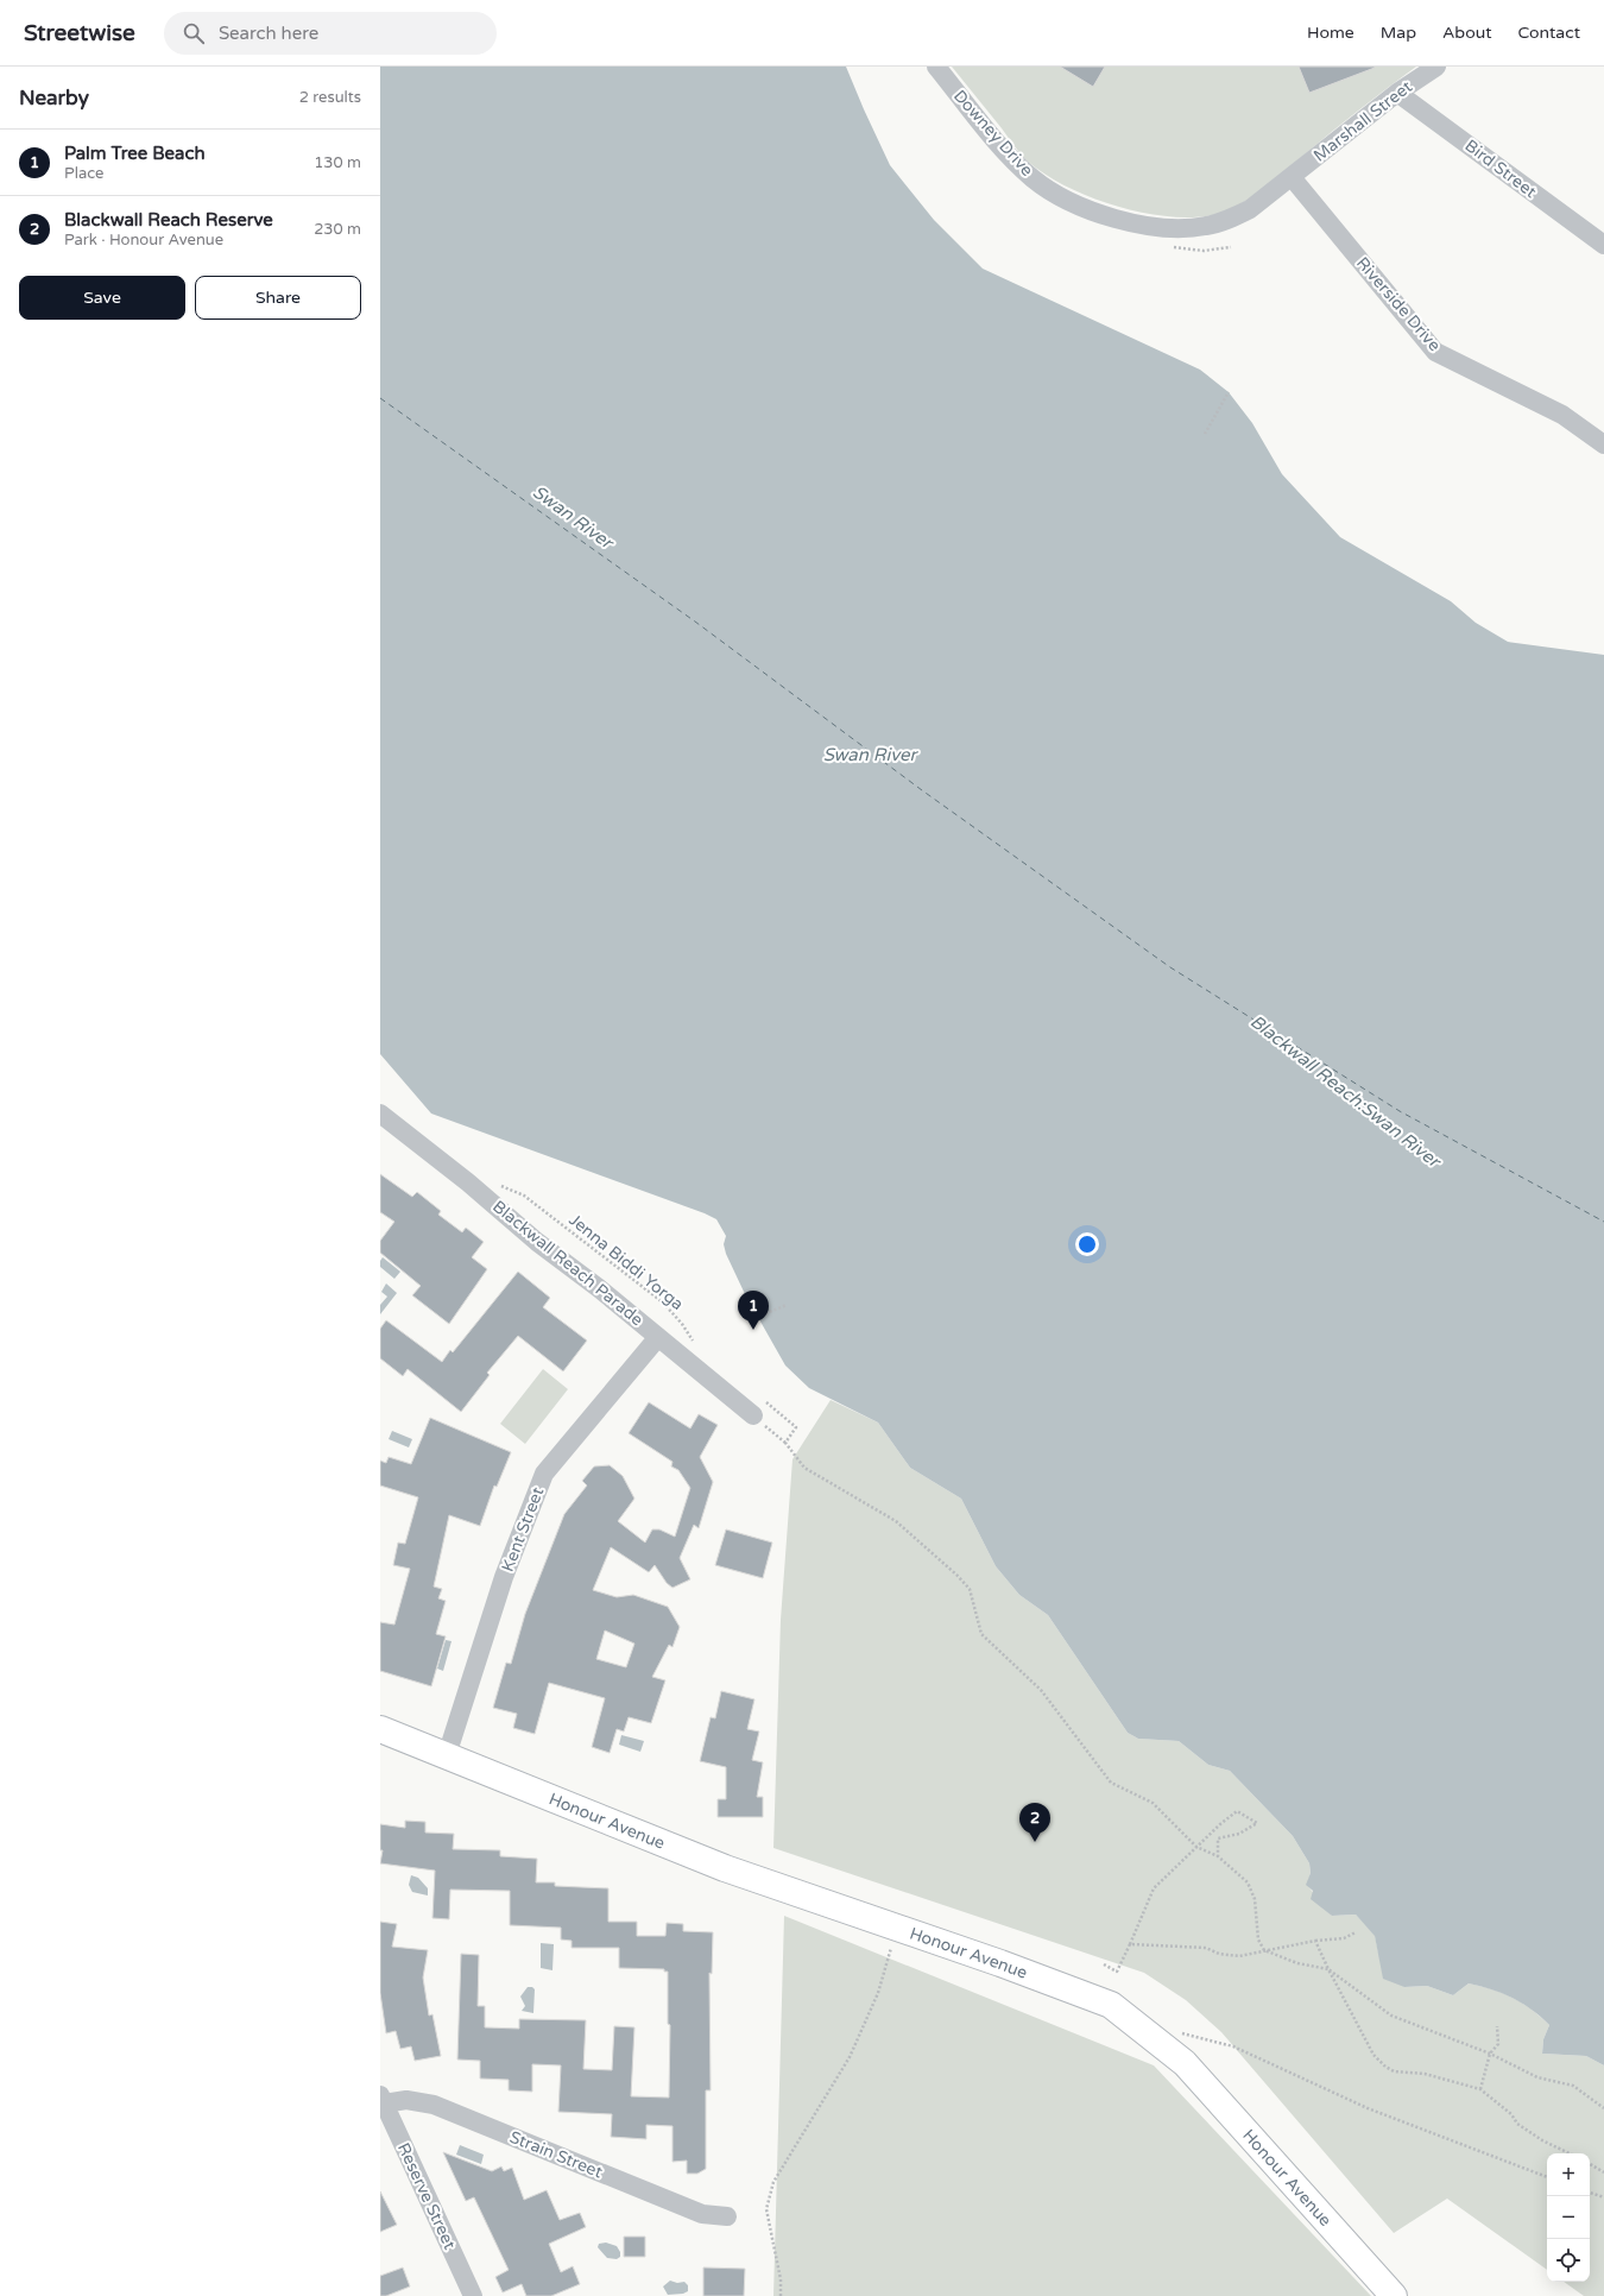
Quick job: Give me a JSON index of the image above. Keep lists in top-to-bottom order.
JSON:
{
  "streets": {
    "street": [
      "Marshall Street",
      "Downey Drive",
      "Bird Street",
      "Riverside Drive",
      "Blackwall Reach Parade",
      "Kent Street",
      "Honour Avenue",
      "Strain Street",
      "Reserve Street"
    ],
    "path": ["Jenna Biddi Yorga"]
  },
  "crossings": [
    ["Marshall Street", "Downey Drive"],
    ["Marshall Street", "Bird Street"],
    ["Marshall Street", "Riverside Drive"],
    ["Downey Drive", "Riverside Drive"],
    ["Blackwall Reach Parade", "Kent Street"],
    ["Kent Street", "Honour Avenue"],
    ["Strain Street", "Reserve Street"]
  ],
  "water": ["Swan River", "Blackwall Reach:Swan River"],
  "page": {
    "header": "Streetwise",
    "search": "Search here",
    "nav": [
      "Home",
      "Map",
      "About",
      "Contact"
    ],
    "heading": ["Nearby", "2 results"],
    "list": [
      {
        "mark": "1",
        "name": "Palm Tree Beach",
        "note": "Place",
        "value": "130 m"
      },
      {
        "mark": "2",
        "name": "Blackwall Reach Reserve",
        "note": "Park · Honour Avenue",
        "value": "230 m"
      }
    ],
    "buttons": ["Save", "Share"],
    "pins": ["1", "2"],
    "map_buttons": ["+", "−"]
  }
}
